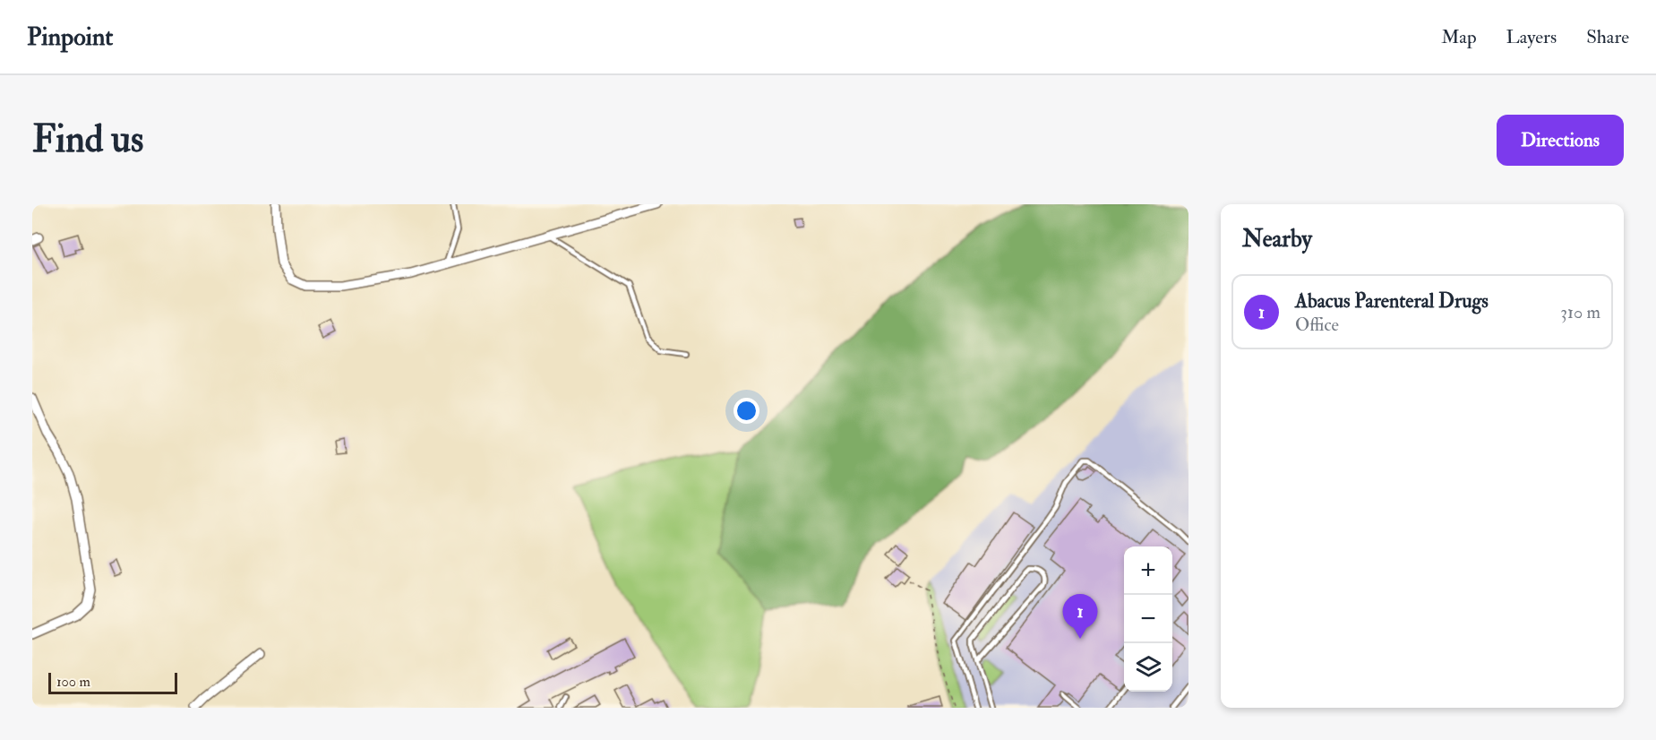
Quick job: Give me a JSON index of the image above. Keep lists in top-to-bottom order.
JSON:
{
  "scale_bar": "100 m",
  "page": {
    "header": "Pinpoint",
    "nav": ["Map", "Layers", "Share"],
    "buttons": "Directions",
    "title": "Find us",
    "heading": "Nearby",
    "list": [
      {
        "mark": "1",
        "name": "Abacus Parenteral Drugs",
        "note": "Office",
        "value": "310 m"
      }
    ],
    "map_buttons": ["+", "−"],
    "pins": "1",
    "scale": "100 m"
  }
}
